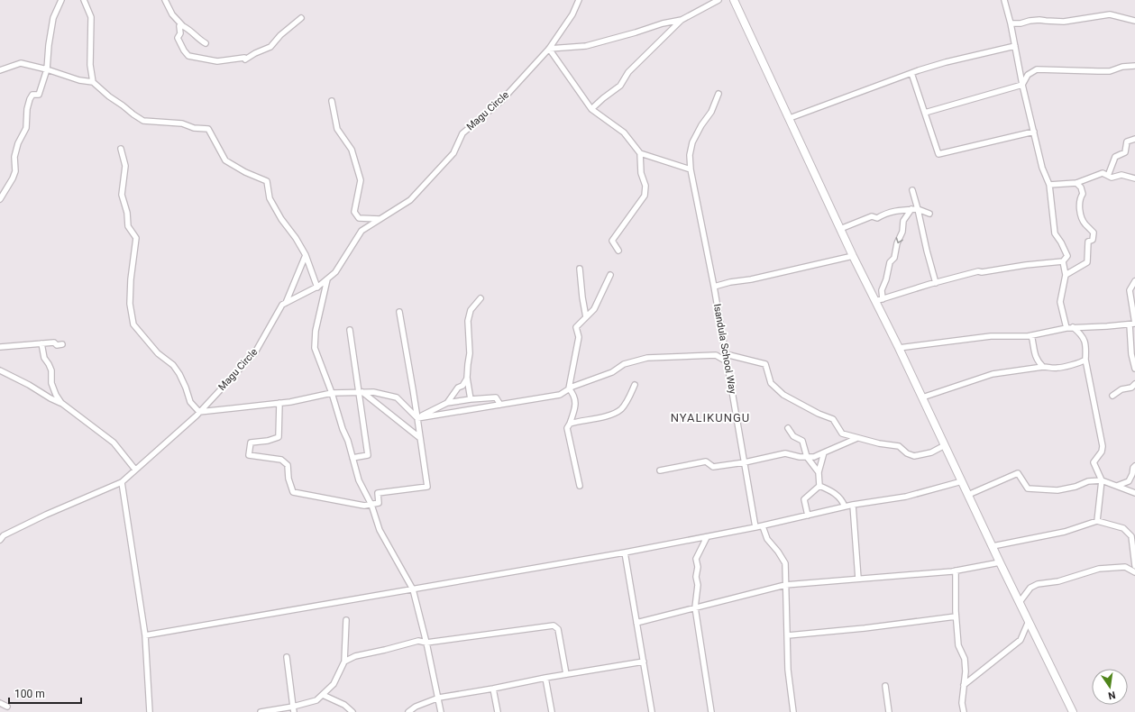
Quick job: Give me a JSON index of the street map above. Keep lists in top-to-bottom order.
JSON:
{
  "streets": {
    "street": ["Magu Circle", "Isandula School Way"]
  },
  "districts": ["NYALIKUNGU"],
  "scale_bar": "100 m",
  "north": "bottom"
}
